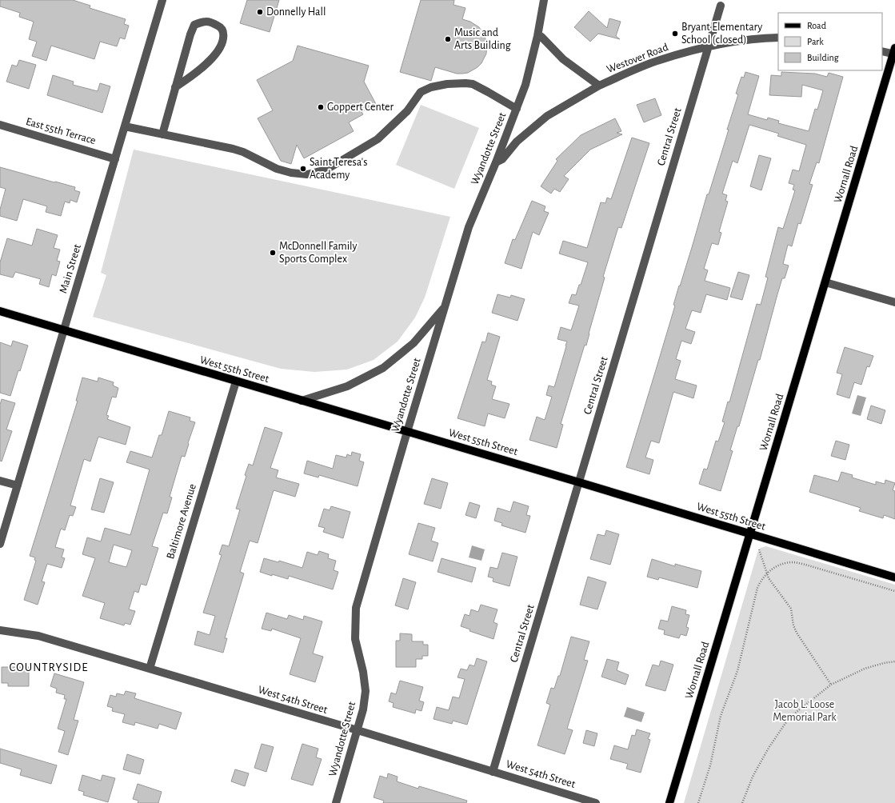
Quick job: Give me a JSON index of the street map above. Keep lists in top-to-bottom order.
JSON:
{
  "streets": {
    "main road": ["Wornall Road", "West 55th Street"],
    "street": [
      "Westover Road",
      "East 55th Terrace",
      "Central Street",
      "Wyandotte Street",
      "Main Street",
      "Baltimore Avenue",
      "West 54th Street"
    ]
  },
  "crossings": [
    ["Westover Road", "Central Street"],
    ["Westover Road", "Wyandotte Street"],
    ["East 55th Terrace", "Main Street"],
    ["Central Street", "West 55th Street"],
    ["Central Street", "West 54th Street"],
    ["Wyandotte Street", "West 55th Street"],
    ["Wyandotte Street", "West 54th Street"],
    ["Wornall Road", "West 55th Street"],
    ["Main Street", "West 55th Street"],
    ["West 55th Street", "Baltimore Avenue"],
    ["Baltimore Avenue", "West 54th Street"]
  ],
  "districts": ["COUNTRYSIDE"],
  "parks": ["Jacob L. Loose Memorial Park"],
  "places": [
    "Donnelly Hall",
    "Bryant Elementary School (closed)",
    "Music and Arts Building",
    "Goppert Center",
    "Saint Teresa's Academy",
    "McDonnell Family Sports Complex"
  ],
  "legend": ["Road", "Park", "Building"]
}
